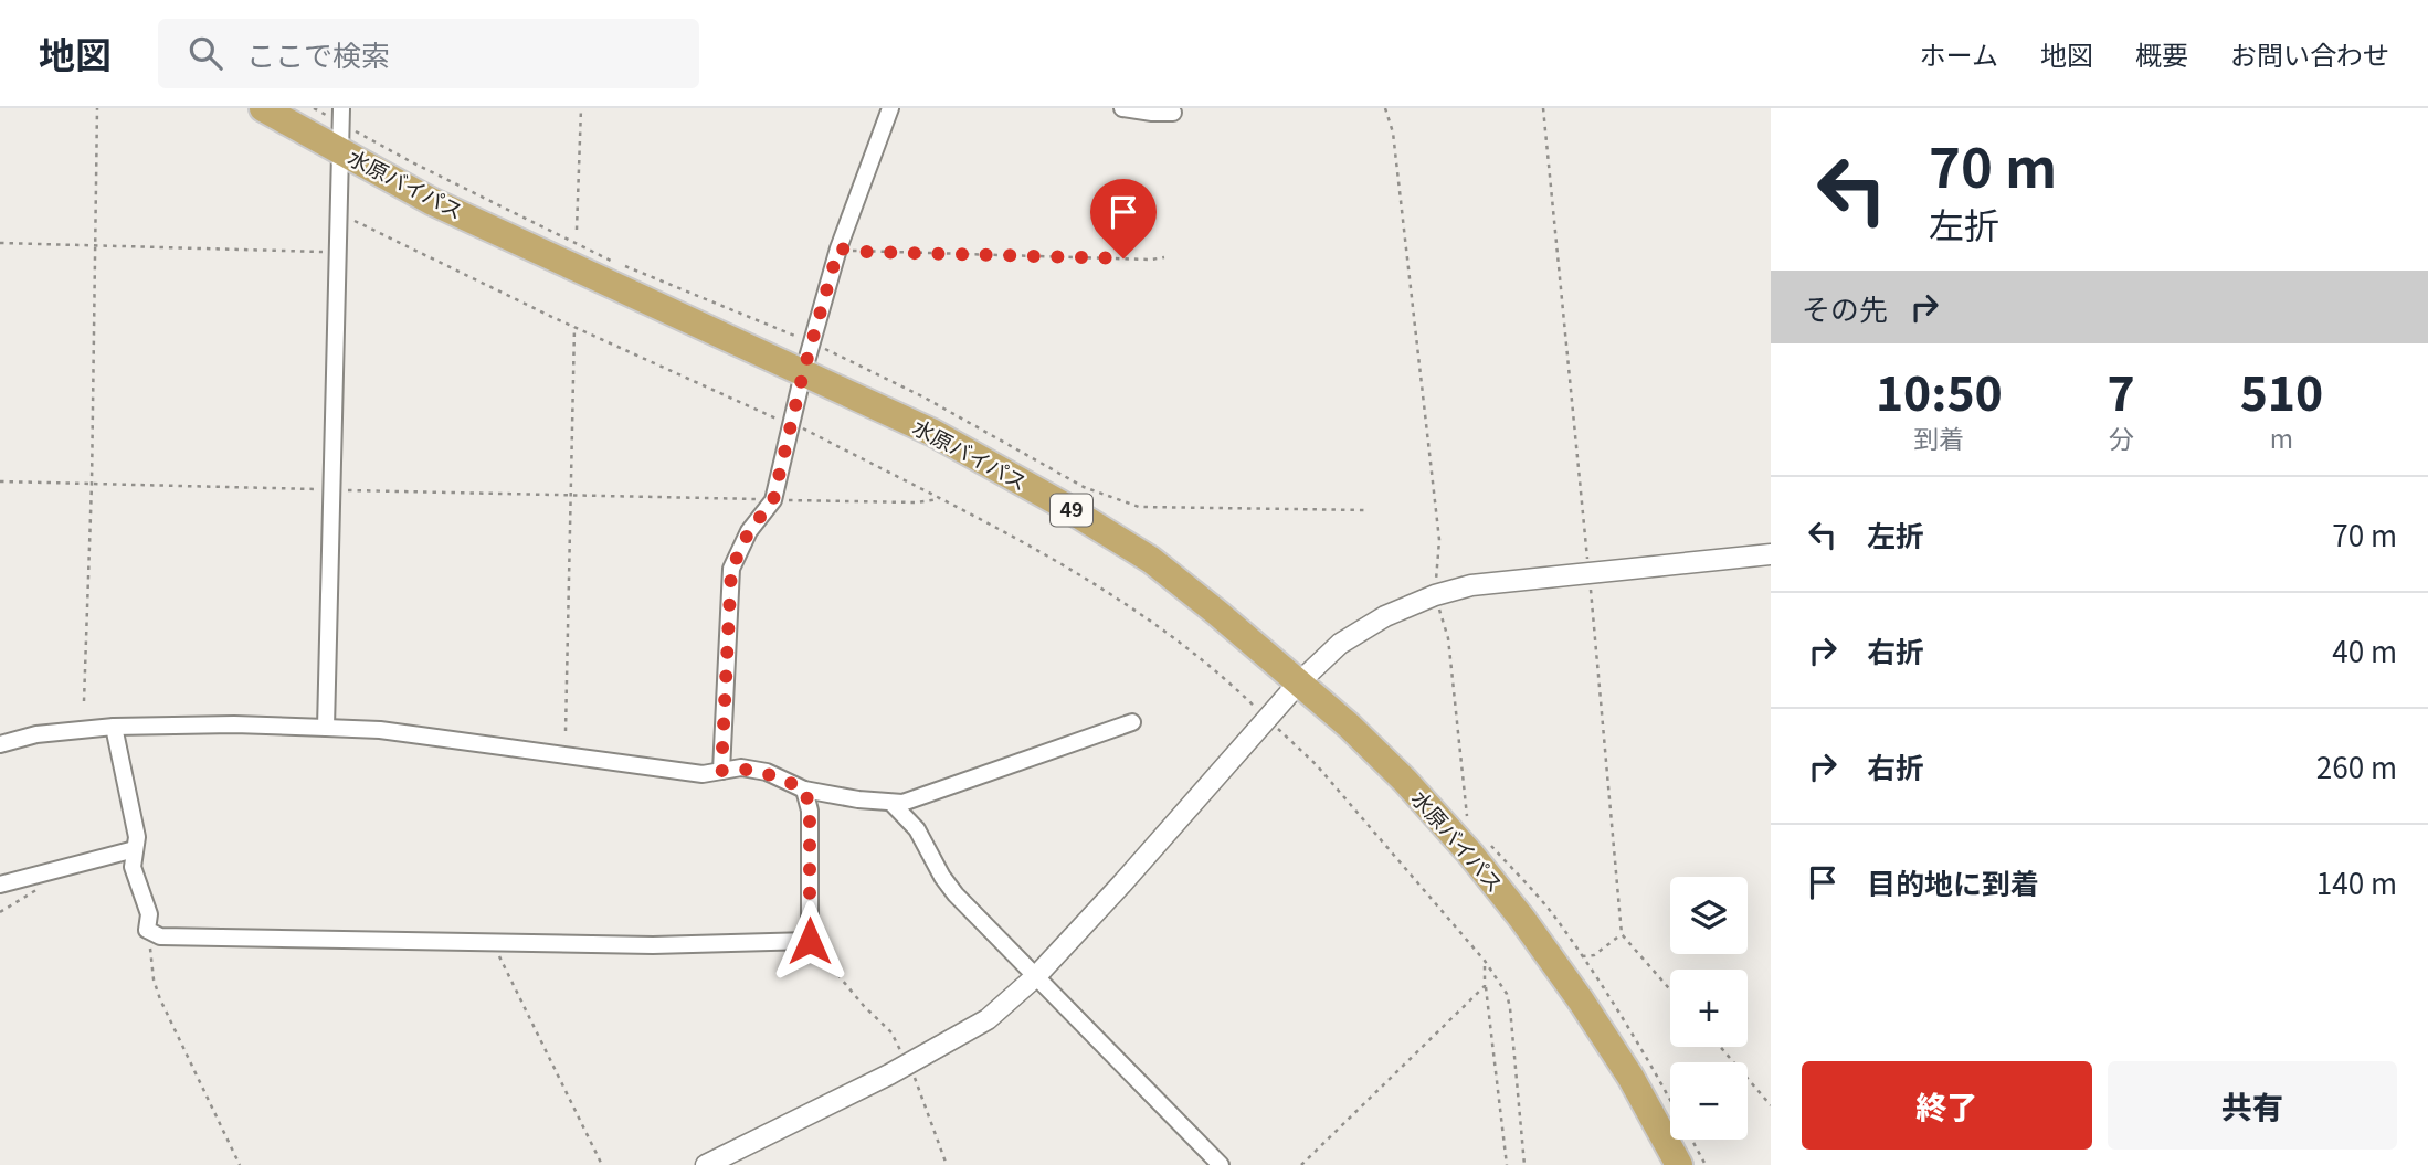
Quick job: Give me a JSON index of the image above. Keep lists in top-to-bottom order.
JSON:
{
  "streets": {
    "highway": ["水原バイパス", "49"]
  },
  "page": {
    "header": "地図",
    "search": "ここで検索",
    "nav": [
      "ホーム",
      "地図",
      "概要",
      "お問い合わせ"
    ],
    "turn": ["70 m", "左折"],
    "then": "その先",
    "eta": [
      "10:50",
      "到着",
      "7",
      "分",
      "510",
      "m"
    ],
    "list": [
      {
        "name": "左折",
        "value": "70 m"
      },
      {
        "name": "右折",
        "value": "40 m"
      },
      {
        "name": "右折",
        "value": "260 m"
      },
      {
        "name": "目的地に到着",
        "value": "140 m"
      }
    ],
    "map_buttons": ["+", "−"],
    "buttons": ["終了", "共有"]
  }
}
